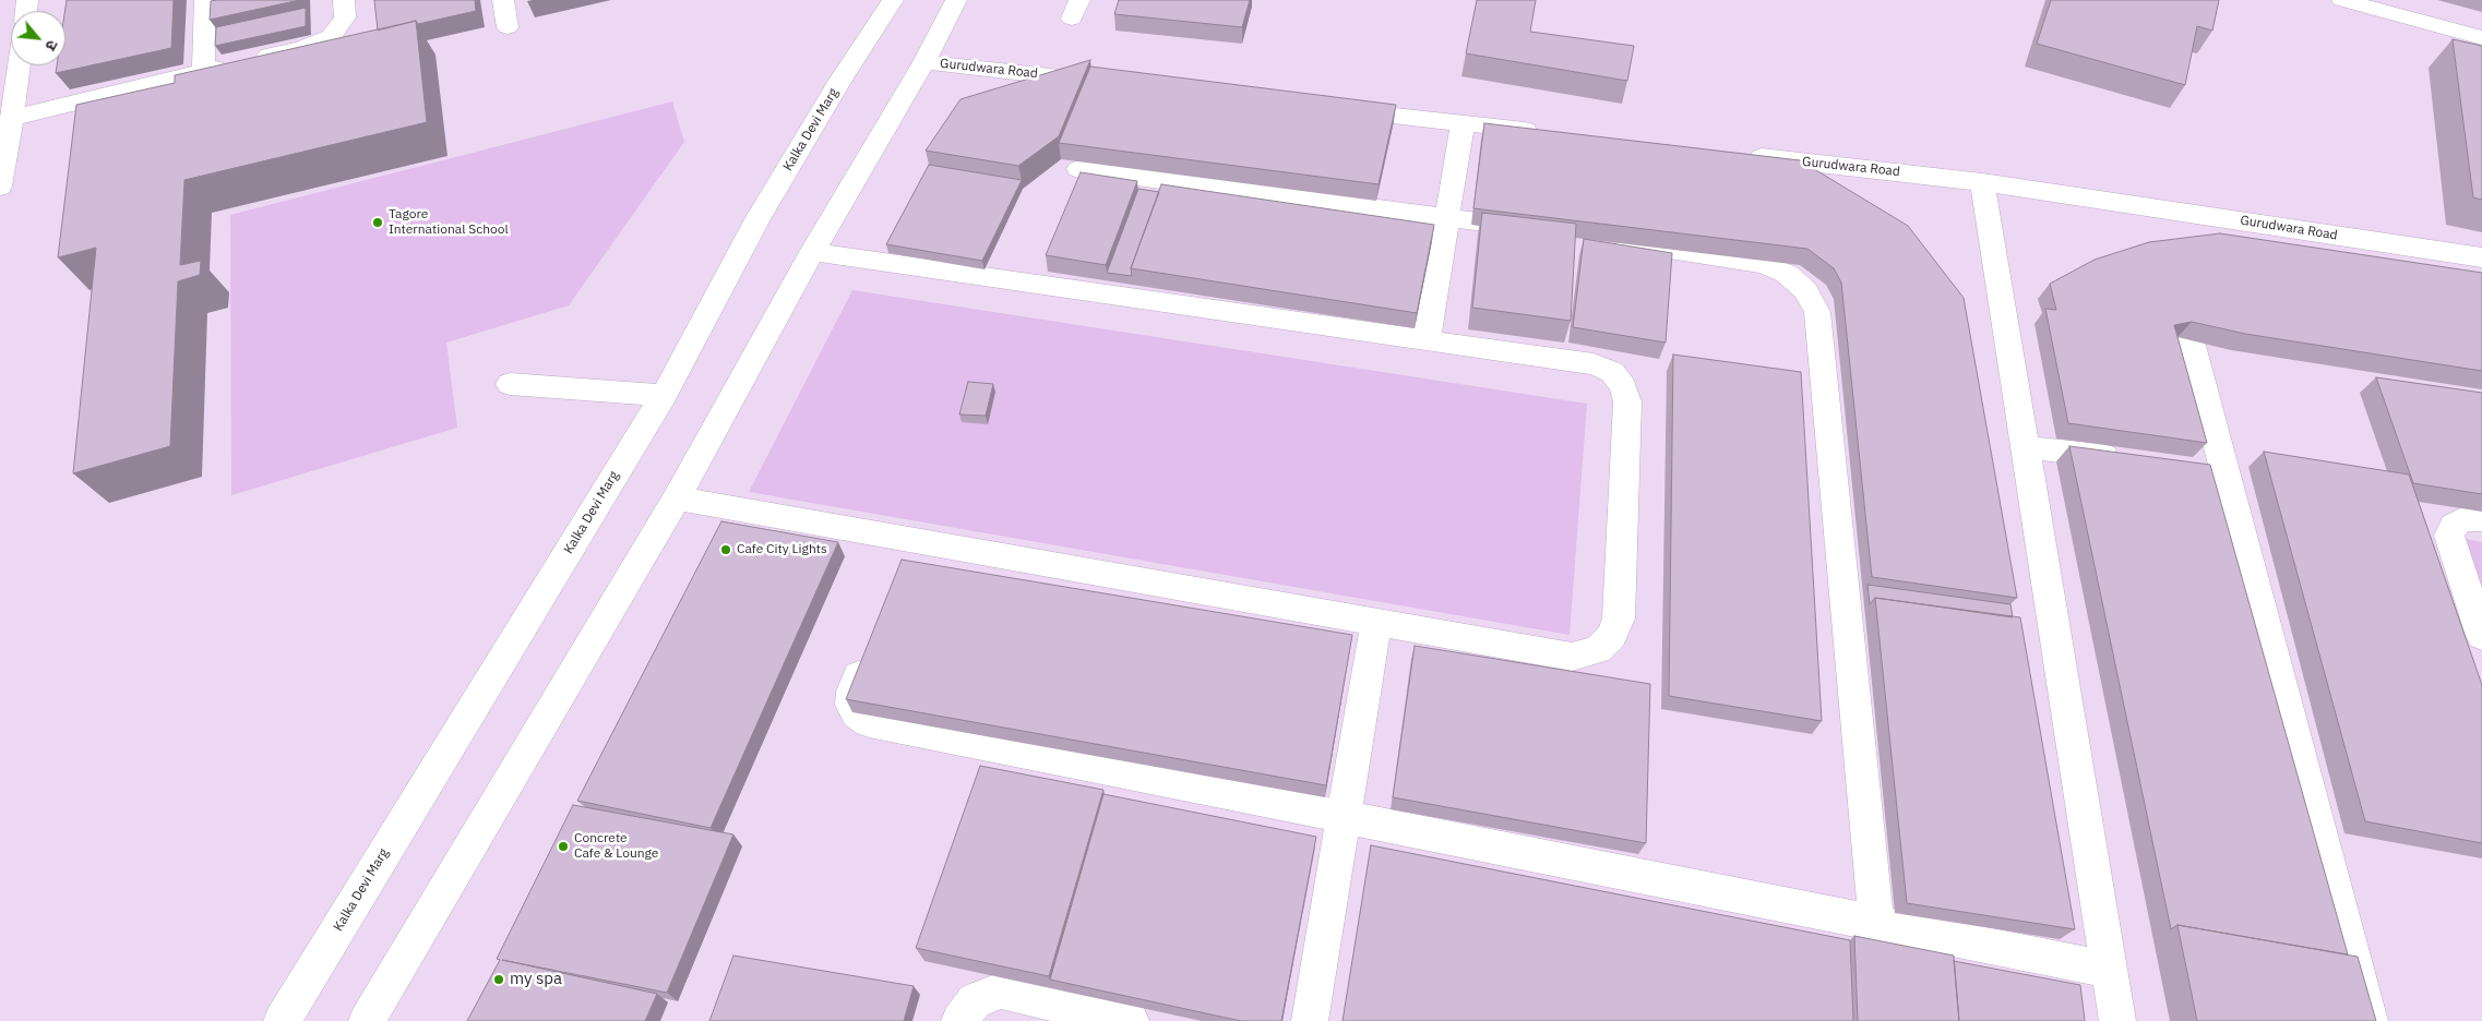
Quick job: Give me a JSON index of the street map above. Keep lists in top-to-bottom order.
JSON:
{
  "streets": {
    "street": ["Gurudwara Road", "Kalka Devi Marg"]
  },
  "places": [
    "Tagore International School",
    "Cafe City Lights",
    "Concrete Cafe & Lounge",
    "my spa"
  ],
  "north": "bottom right"
}
